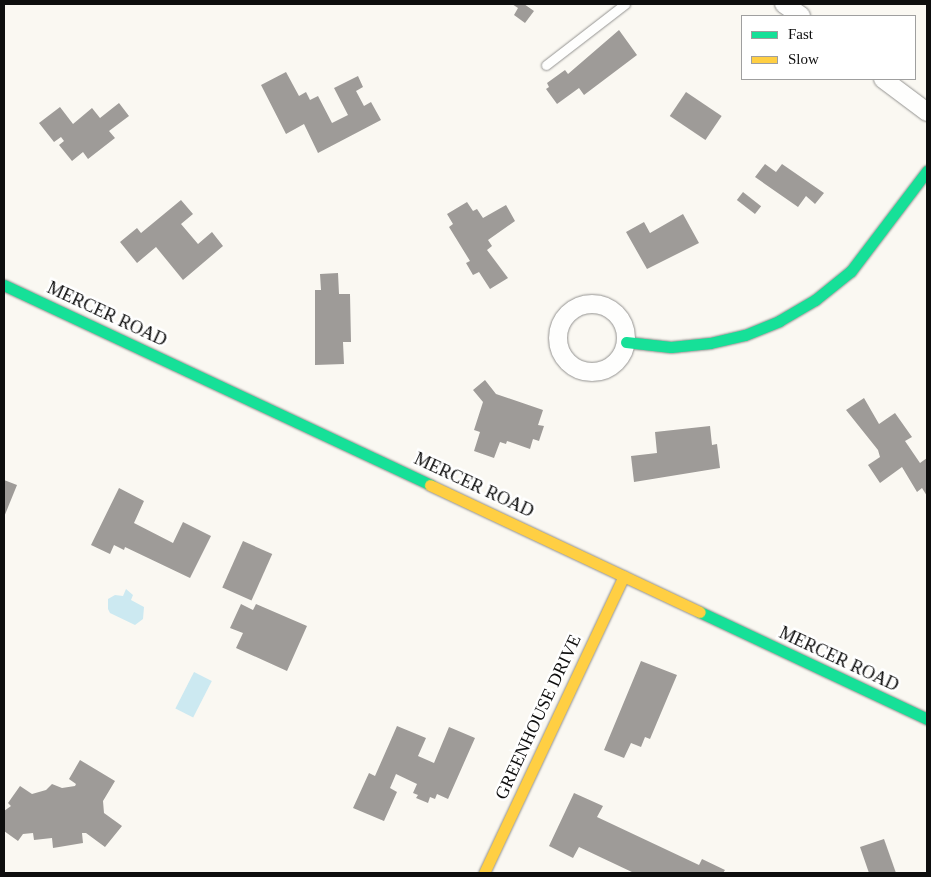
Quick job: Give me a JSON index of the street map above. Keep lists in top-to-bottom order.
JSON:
{
  "streets": {
    "main road": ["MERCER ROAD", "GREENHOUSE DRIVE"]
  },
  "crossings": [
    ["MERCER ROAD", "GREENHOUSE DRIVE"]
  ],
  "legend": ["Fast", "Slow"]
}
